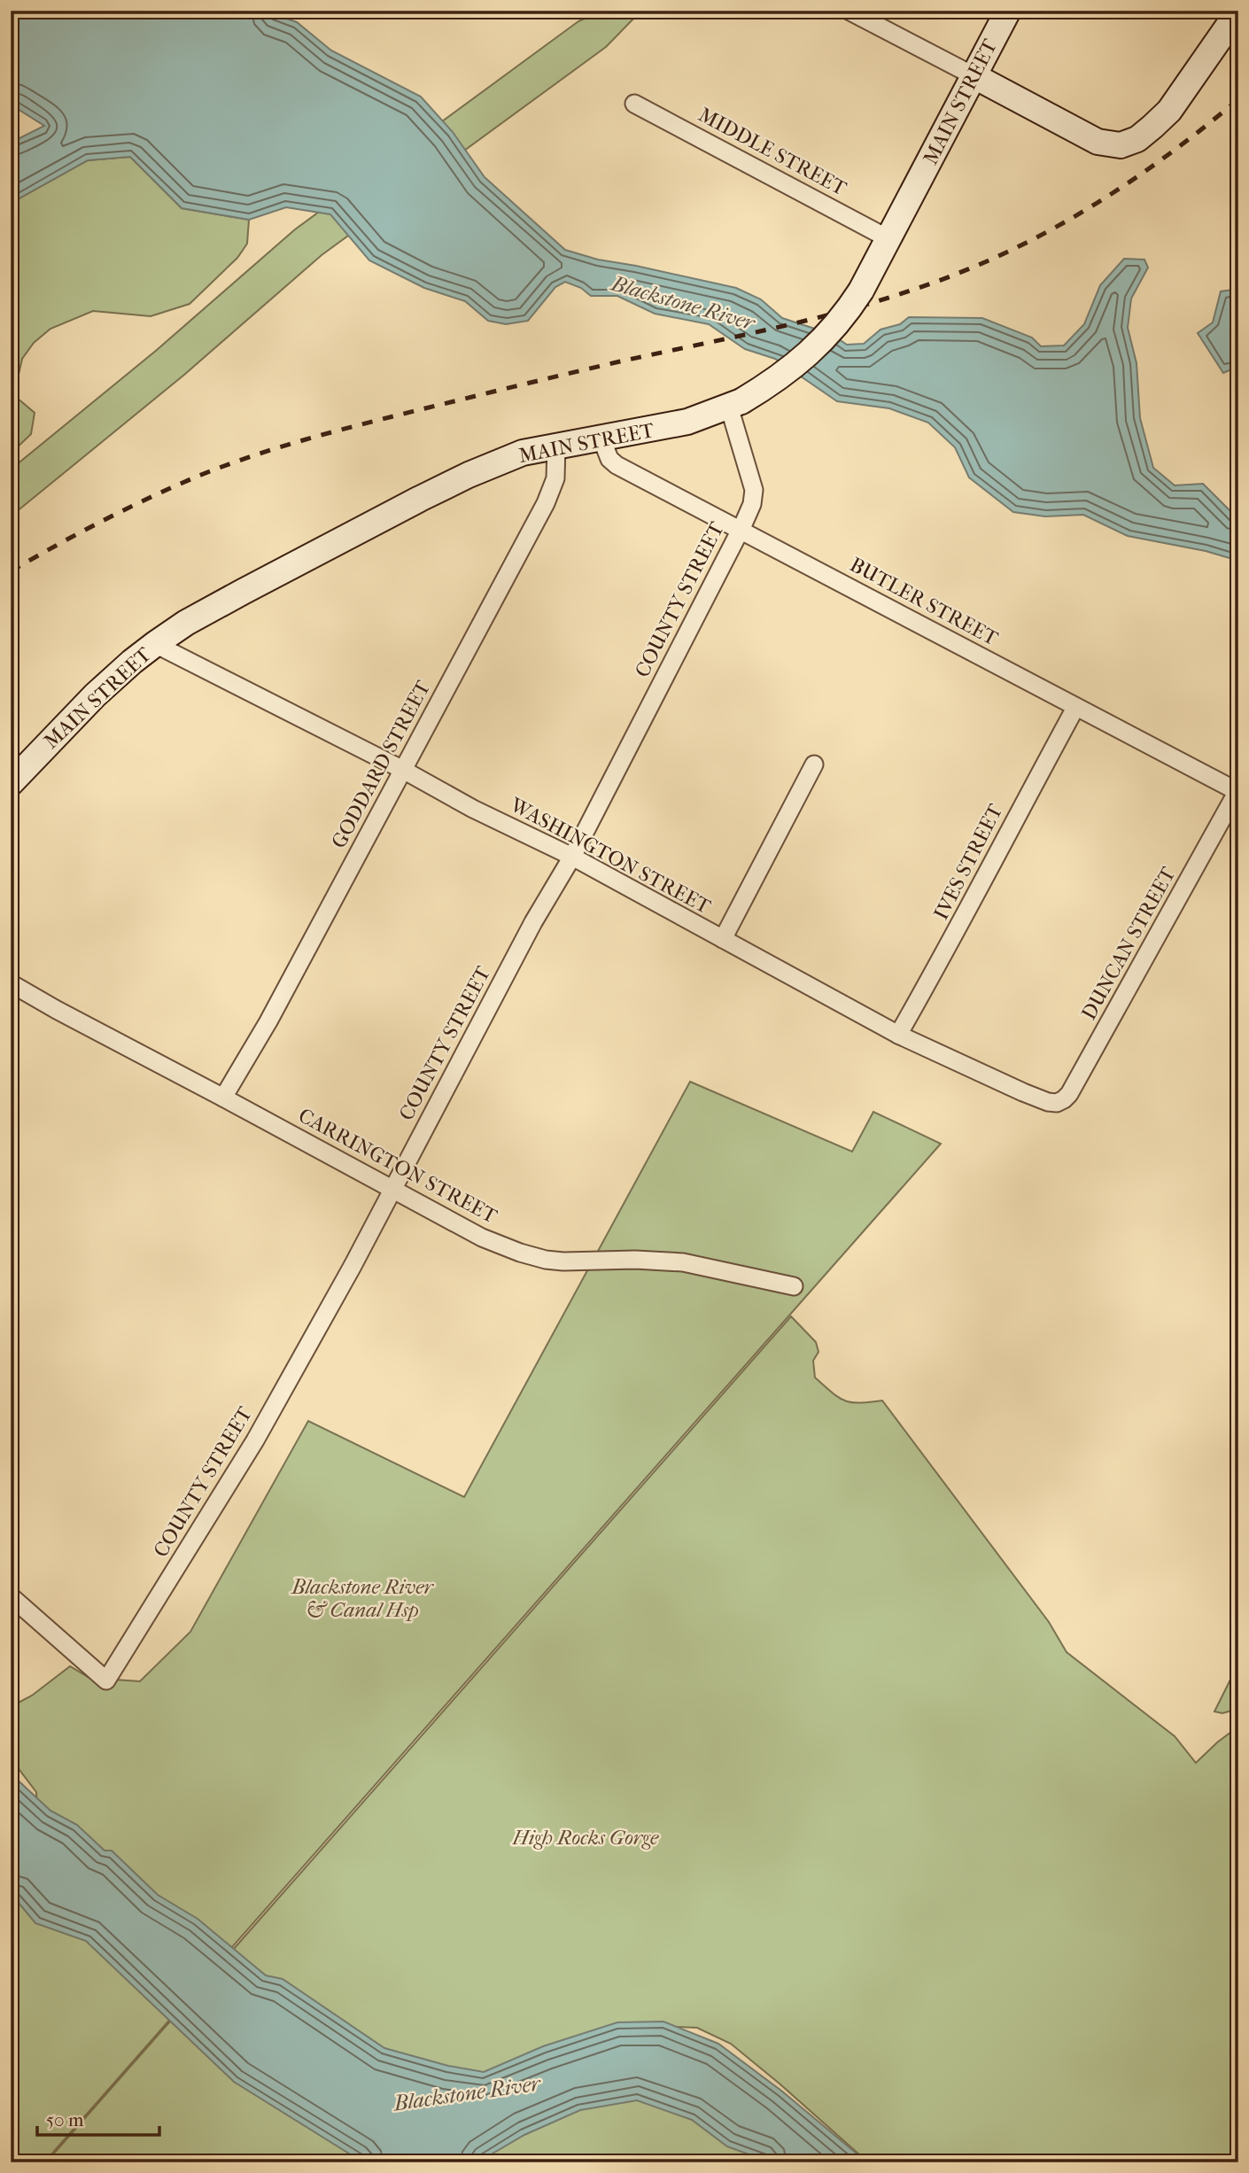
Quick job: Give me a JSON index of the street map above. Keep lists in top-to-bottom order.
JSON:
{
  "streets": {
    "main road": ["MAIN STREET"],
    "street": [
      "MIDDLE STREET",
      "COUNTY STREET",
      "BUTLER STREET",
      "GODDARD STREET",
      "WASHINGTON STREET",
      "IVES STREET",
      "DUNCAN STREET",
      "CARRINGTON STREET"
    ]
  },
  "crossings": [
    ["MAIN STREET", "MIDDLE STREET"],
    ["MAIN STREET", "COUNTY STREET"],
    ["MAIN STREET", "BUTLER STREET"],
    ["MAIN STREET", "GODDARD STREET"],
    ["MAIN STREET", "WASHINGTON STREET"],
    ["COUNTY STREET", "BUTLER STREET"],
    ["COUNTY STREET", "WASHINGTON STREET"],
    ["COUNTY STREET", "CARRINGTON STREET"],
    ["BUTLER STREET", "IVES STREET"],
    ["BUTLER STREET", "DUNCAN STREET"],
    ["GODDARD STREET", "WASHINGTON STREET"],
    ["GODDARD STREET", "CARRINGTON STREET"],
    ["WASHINGTON STREET", "IVES STREET"],
    ["WASHINGTON STREET", "DUNCAN STREET"]
  ],
  "water": ["Blackstone River"],
  "parks": ["Blackstone River & Canal Hsp", "High Rocks Gorge"],
  "scale_bar": "50 m"
}
